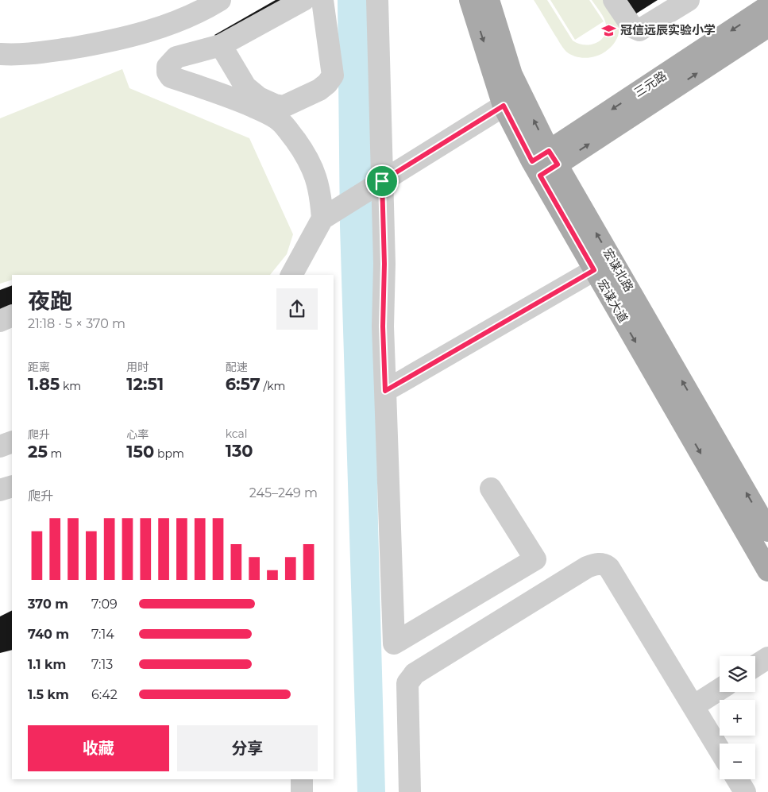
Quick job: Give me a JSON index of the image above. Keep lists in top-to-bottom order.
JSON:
{
  "streets": {
    "main road": ["三元路", "宏谋北路", "宏谋大道"]
  },
  "crossings": [
    ["三元路", "宏谋北路"],
    ["三元路", "宏谋大道"],
    ["宏谋北路", "宏谋大道"]
  ],
  "one_way": ["宏谋北路", "宏谋大道"],
  "places": {
    "school or university": ["冠信远辰实验小学"]
  },
  "page": {
    "heading": ["夜跑", "21:18 · 5 × 370 m"],
    "stats": [
      ["距离", "1.85 km"],
      ["用时", "12:51"],
      ["配速", "6:57 /km"],
      ["爬升", "25 m"],
      ["心率", "150 bpm"],
      ["kcal", "130"]
    ],
    "chart": ["爬升", "245–249 m"],
    "list": [
      {
        "name": "370 m",
        "note": "7:09"
      },
      {
        "name": "740 m",
        "note": "7:14"
      },
      {
        "name": "1.1 km",
        "note": "7:13"
      },
      {
        "name": "1.5 km",
        "note": "6:42"
      }
    ],
    "map_buttons": ["+", "−"],
    "buttons": ["收藏", "分享"]
  }
}
